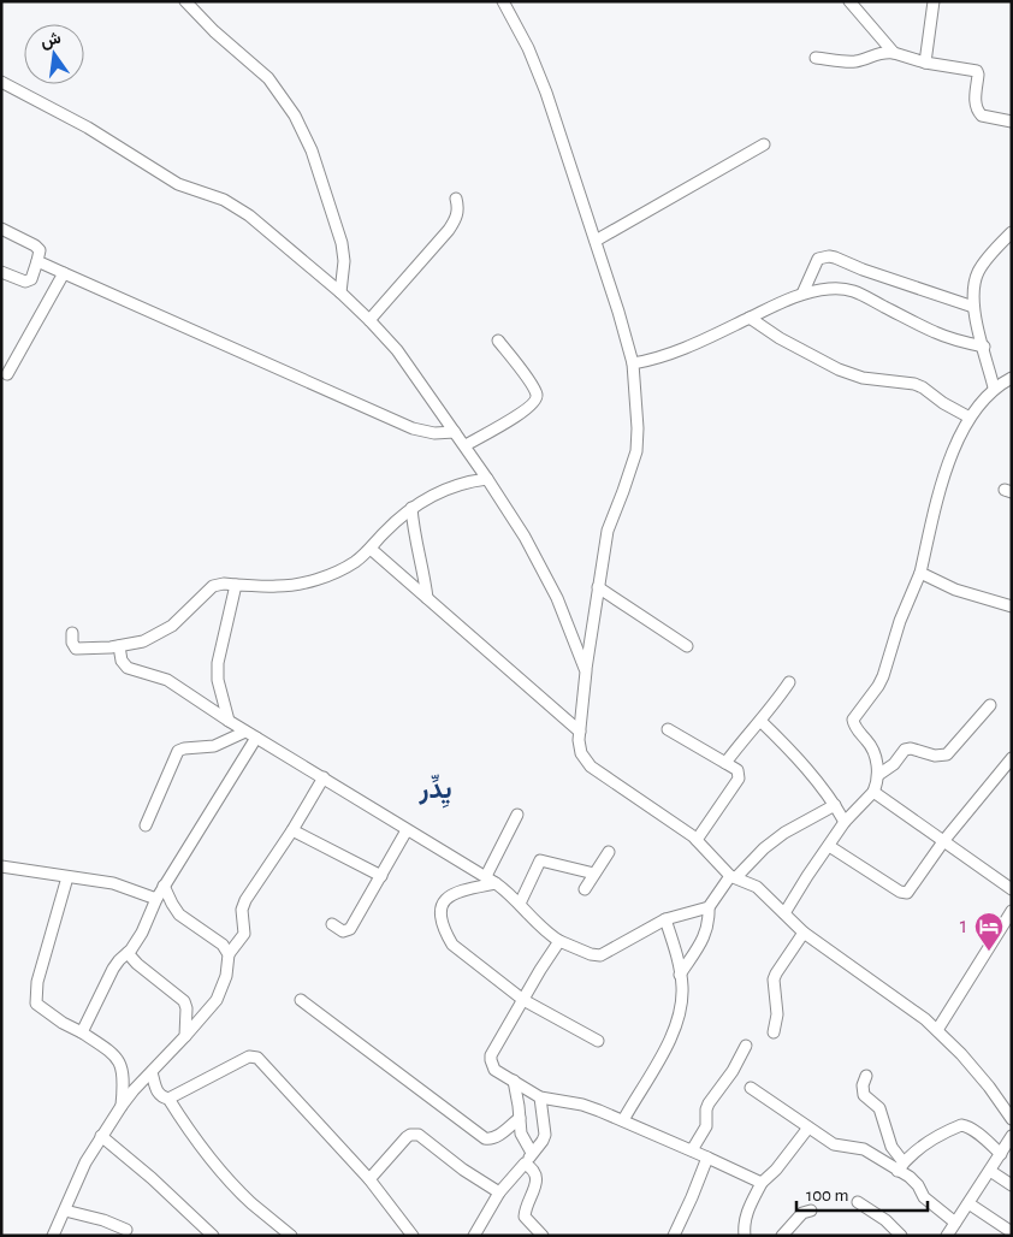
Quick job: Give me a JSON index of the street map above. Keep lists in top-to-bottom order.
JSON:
{
  "districts": ["يِدِّر"],
  "places": {
    "hotel": ["1"]
  },
  "scale_bar": "100 m",
  "north": "top"
}
